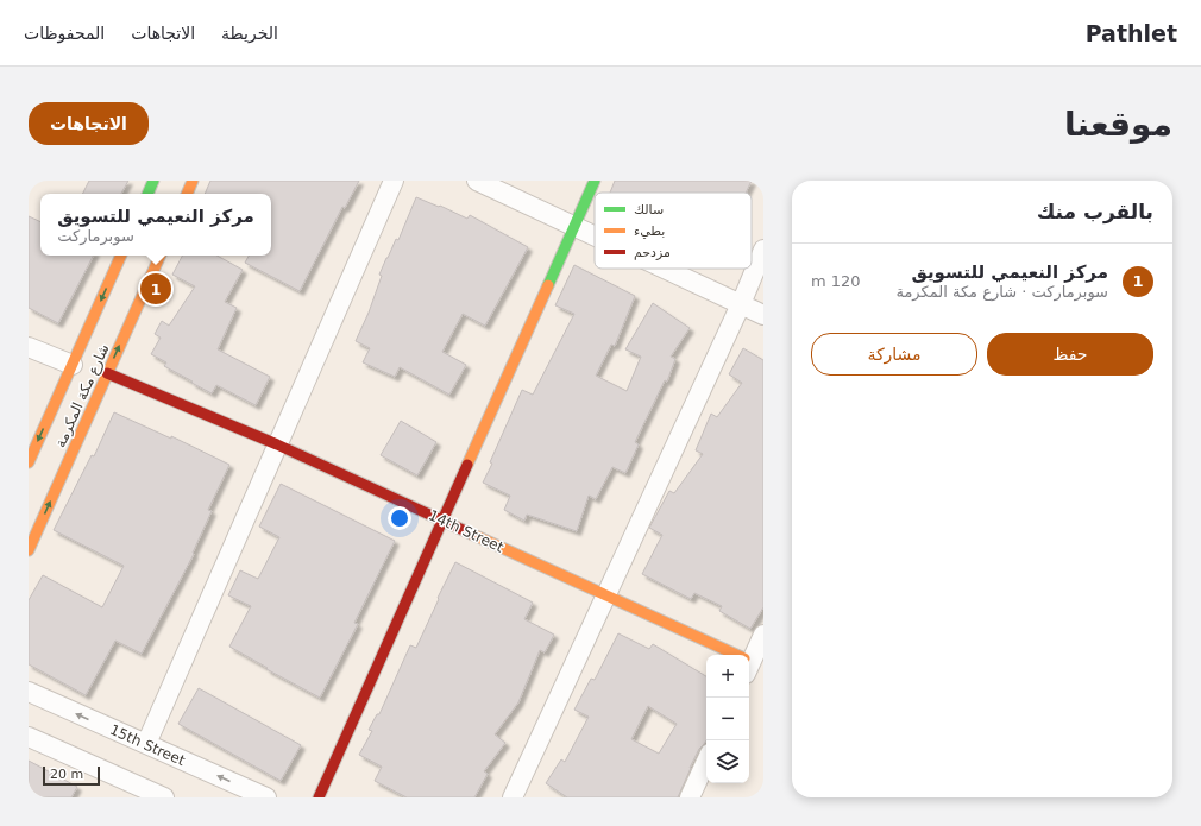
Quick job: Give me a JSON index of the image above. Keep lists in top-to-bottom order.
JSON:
{
  "streets": {
    "street": ["شارع مكة المكرمة", "14th Street", "15th Street"]
  },
  "crossings": [
    ["شارع مكة المكرمة", "14th Street"]
  ],
  "legend": ["سالك", "بطيء", "مزدحم"],
  "scale_bar": "20 m",
  "page": {
    "header": "Pathlet",
    "nav": ["الخريطة", "الاتجاهات", "المحفوظات"],
    "buttons": [
      "الاتجاهات",
      ["حفظ", "مشاركة"]
    ],
    "title": "موقعنا",
    "heading": "بالقرب منك",
    "popup": ["مركز النعيمي للتسويق", "سوبرماركت"],
    "list": [
      {
        "mark": "1",
        "name": "مركز النعيمي للتسويق",
        "note": "سوبرماركت · شارع مكة المكرمة",
        "value": "120 m"
      }
    ],
    "pins": "1",
    "map_buttons": ["+", "−"],
    "scale": "20 m"
  }
}
